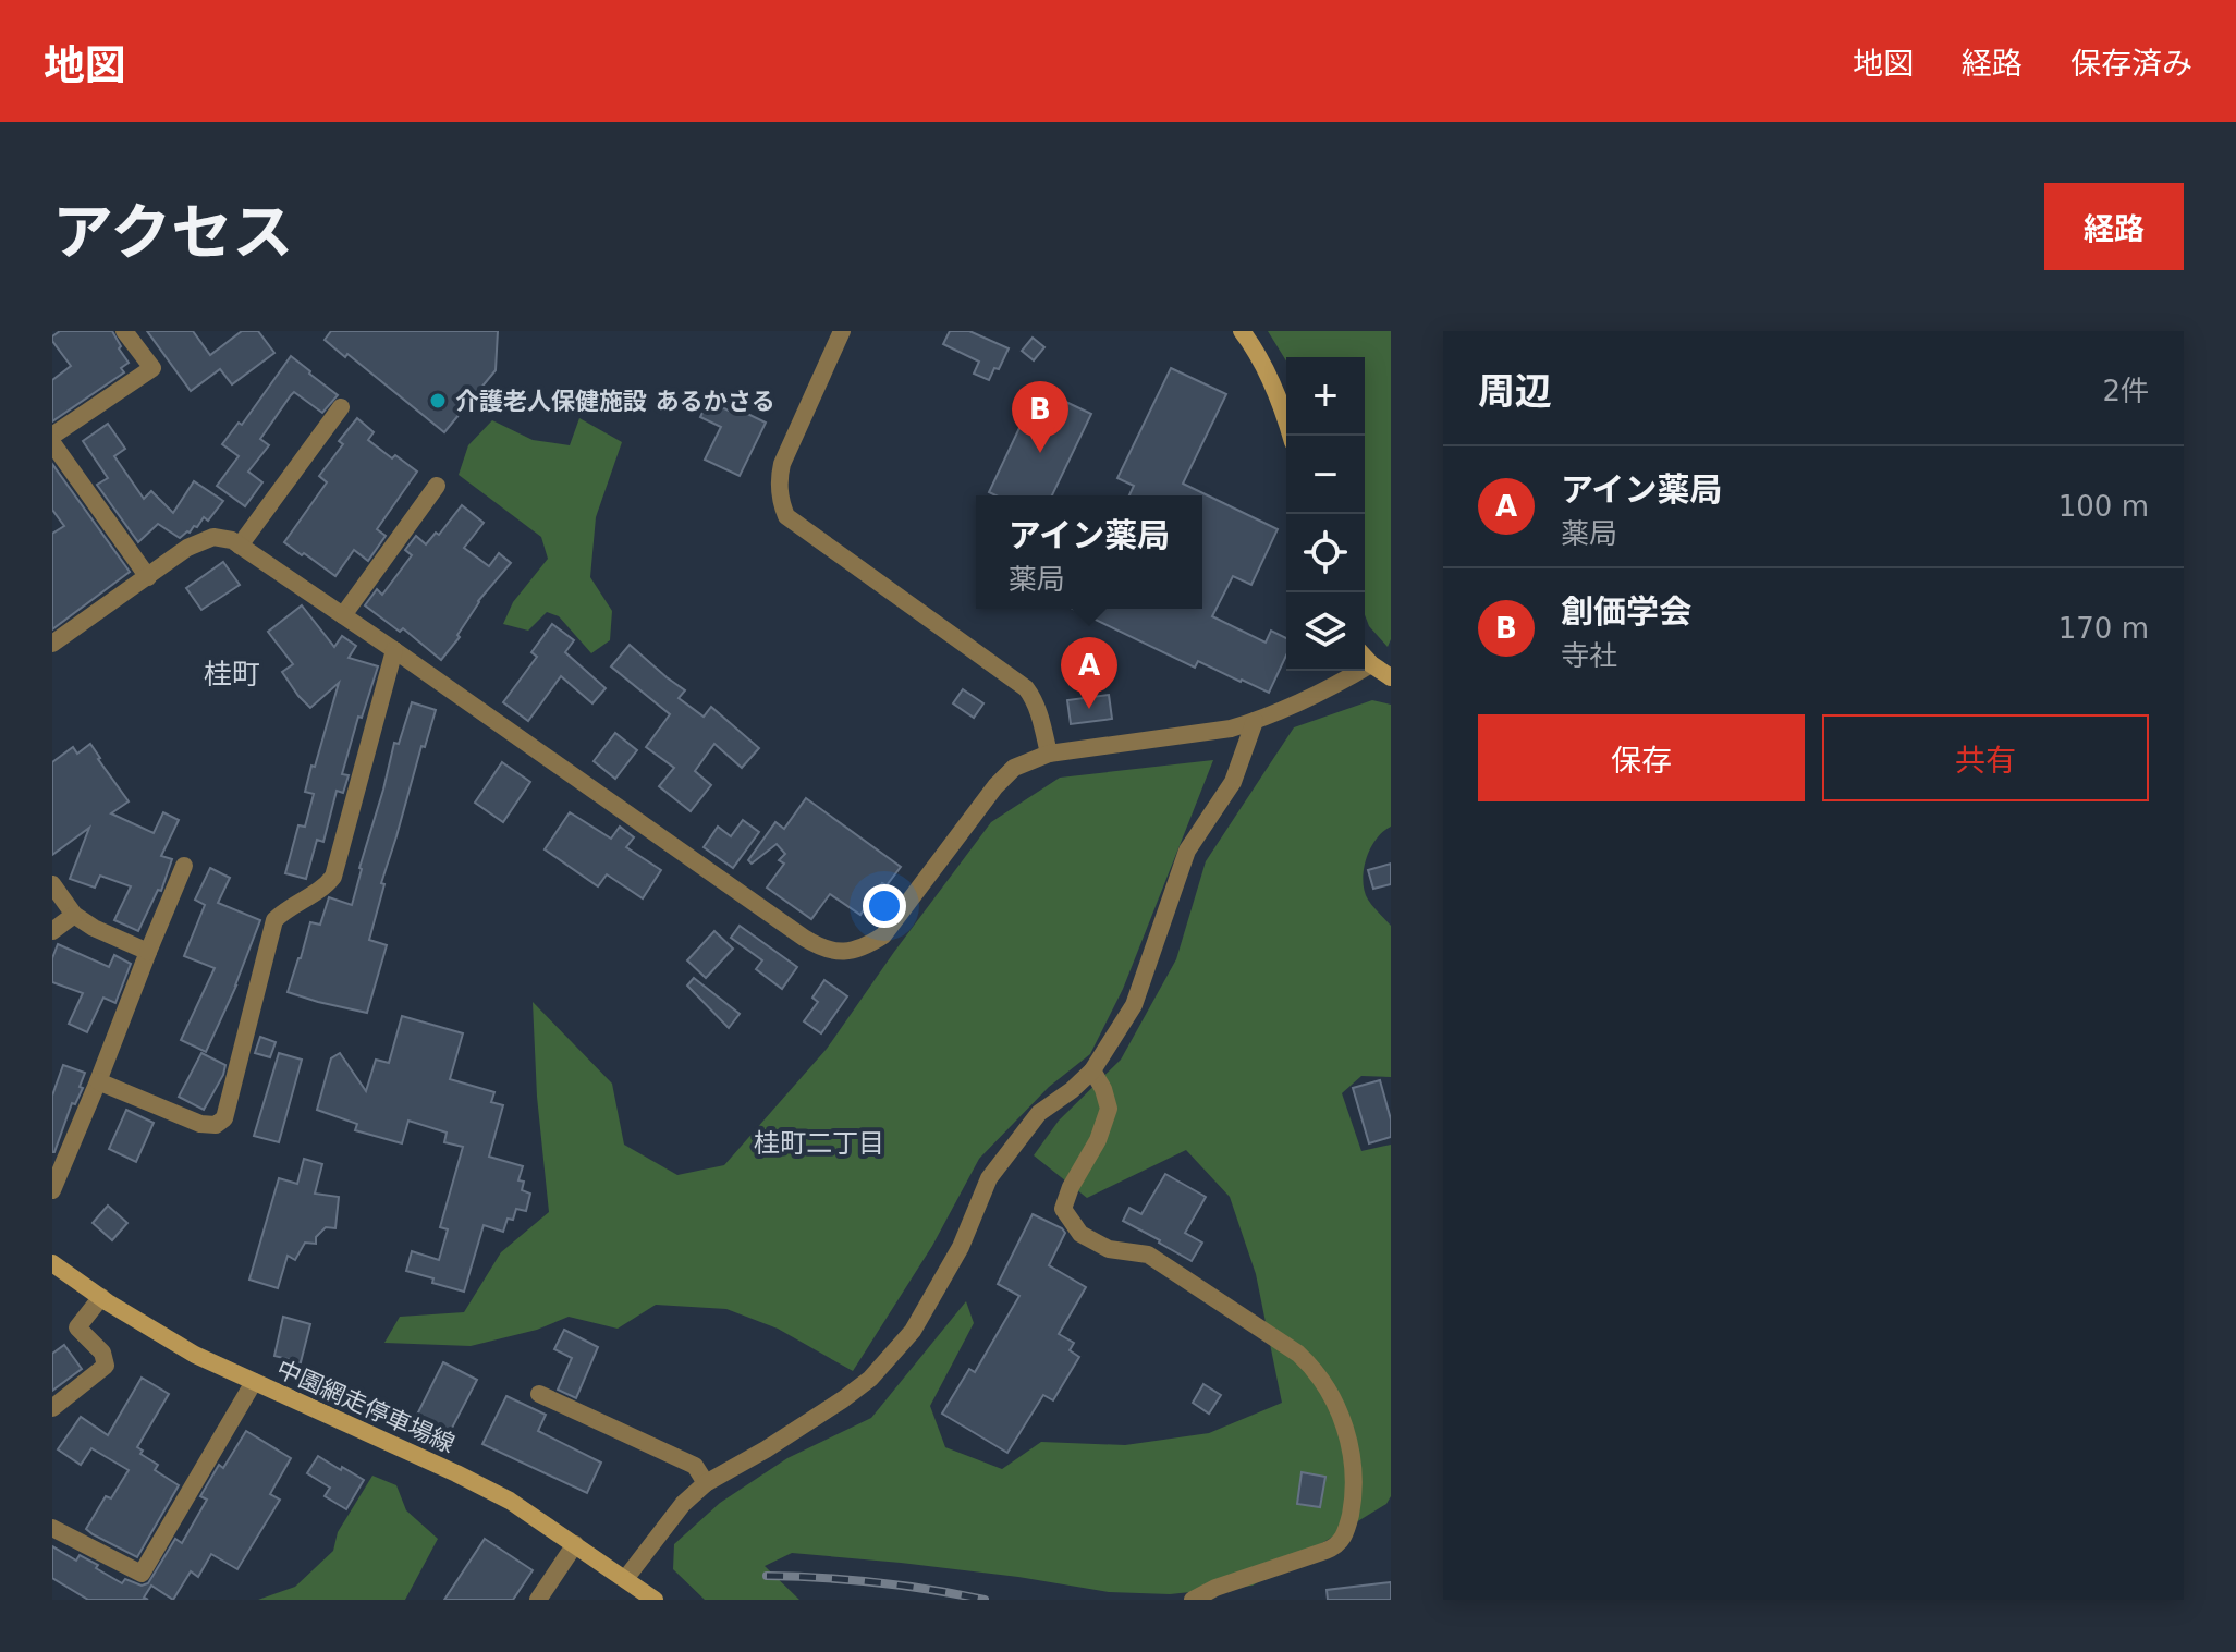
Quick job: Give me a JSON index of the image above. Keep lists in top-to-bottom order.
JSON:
{
  "streets": {
    "main road": ["中園網走停車場線"]
  },
  "districts": ["桂町", "桂町二丁目"],
  "places": ["介護老人保健施設 あるかさる"],
  "page": {
    "header": "地図",
    "nav": ["地図", "経路", "保存済み"],
    "title": "アクセス",
    "buttons": [
      "経路",
      ["保存", "共有"]
    ],
    "heading": ["周辺", "2件"],
    "map_buttons": ["+", "−"],
    "pins": ["B", "A"],
    "list": [
      {
        "mark": "A",
        "name": "アイン薬局",
        "note": "薬局",
        "value": "100 m"
      },
      {
        "mark": "B",
        "name": "創価学会",
        "note": "寺社",
        "value": "170 m"
      }
    ],
    "popup": ["アイン薬局", "薬局"]
  }
}
